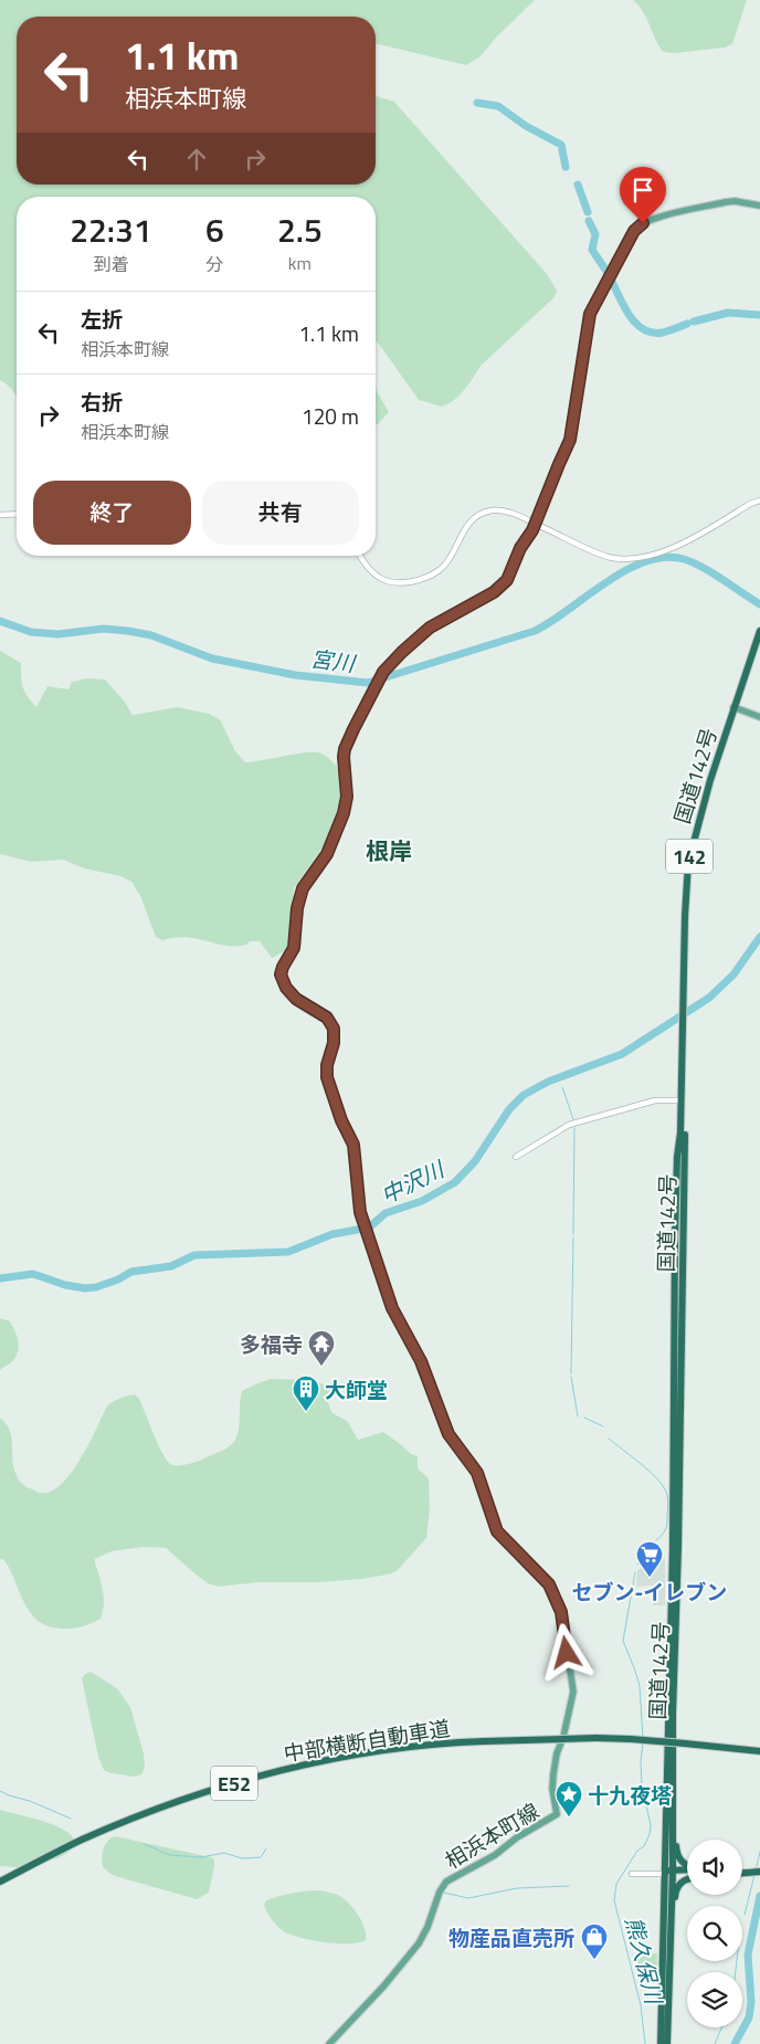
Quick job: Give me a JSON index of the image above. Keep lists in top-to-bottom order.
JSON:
{
  "streets": {
    "highway": [
      "国道142号",
      "142",
      "中部横断自動車道",
      "E52"
    ],
    "main road": ["相浜本町線"]
  },
  "districts": ["根岸"],
  "water": ["宮川", "中沢川", "熊久保川"],
  "places": {
    "temple": ["多福寺"],
    "building": ["大師堂"],
    "supermarket": ["セブン-イレブン"],
    "place": ["十九夜塔"],
    "shop": ["物産品直売所"]
  },
  "page": {
    "turn": ["1.1 km", "相浜本町線"],
    "eta": [
      "22:31",
      "到着",
      "6",
      "分",
      "2.5",
      "km"
    ],
    "list": [
      {
        "name": "左折",
        "note": "相浜本町線",
        "value": "1.1 km"
      },
      {
        "name": "右折",
        "note": "相浜本町線",
        "value": "120 m"
      }
    ],
    "buttons": ["終了", "共有"]
  }
}
